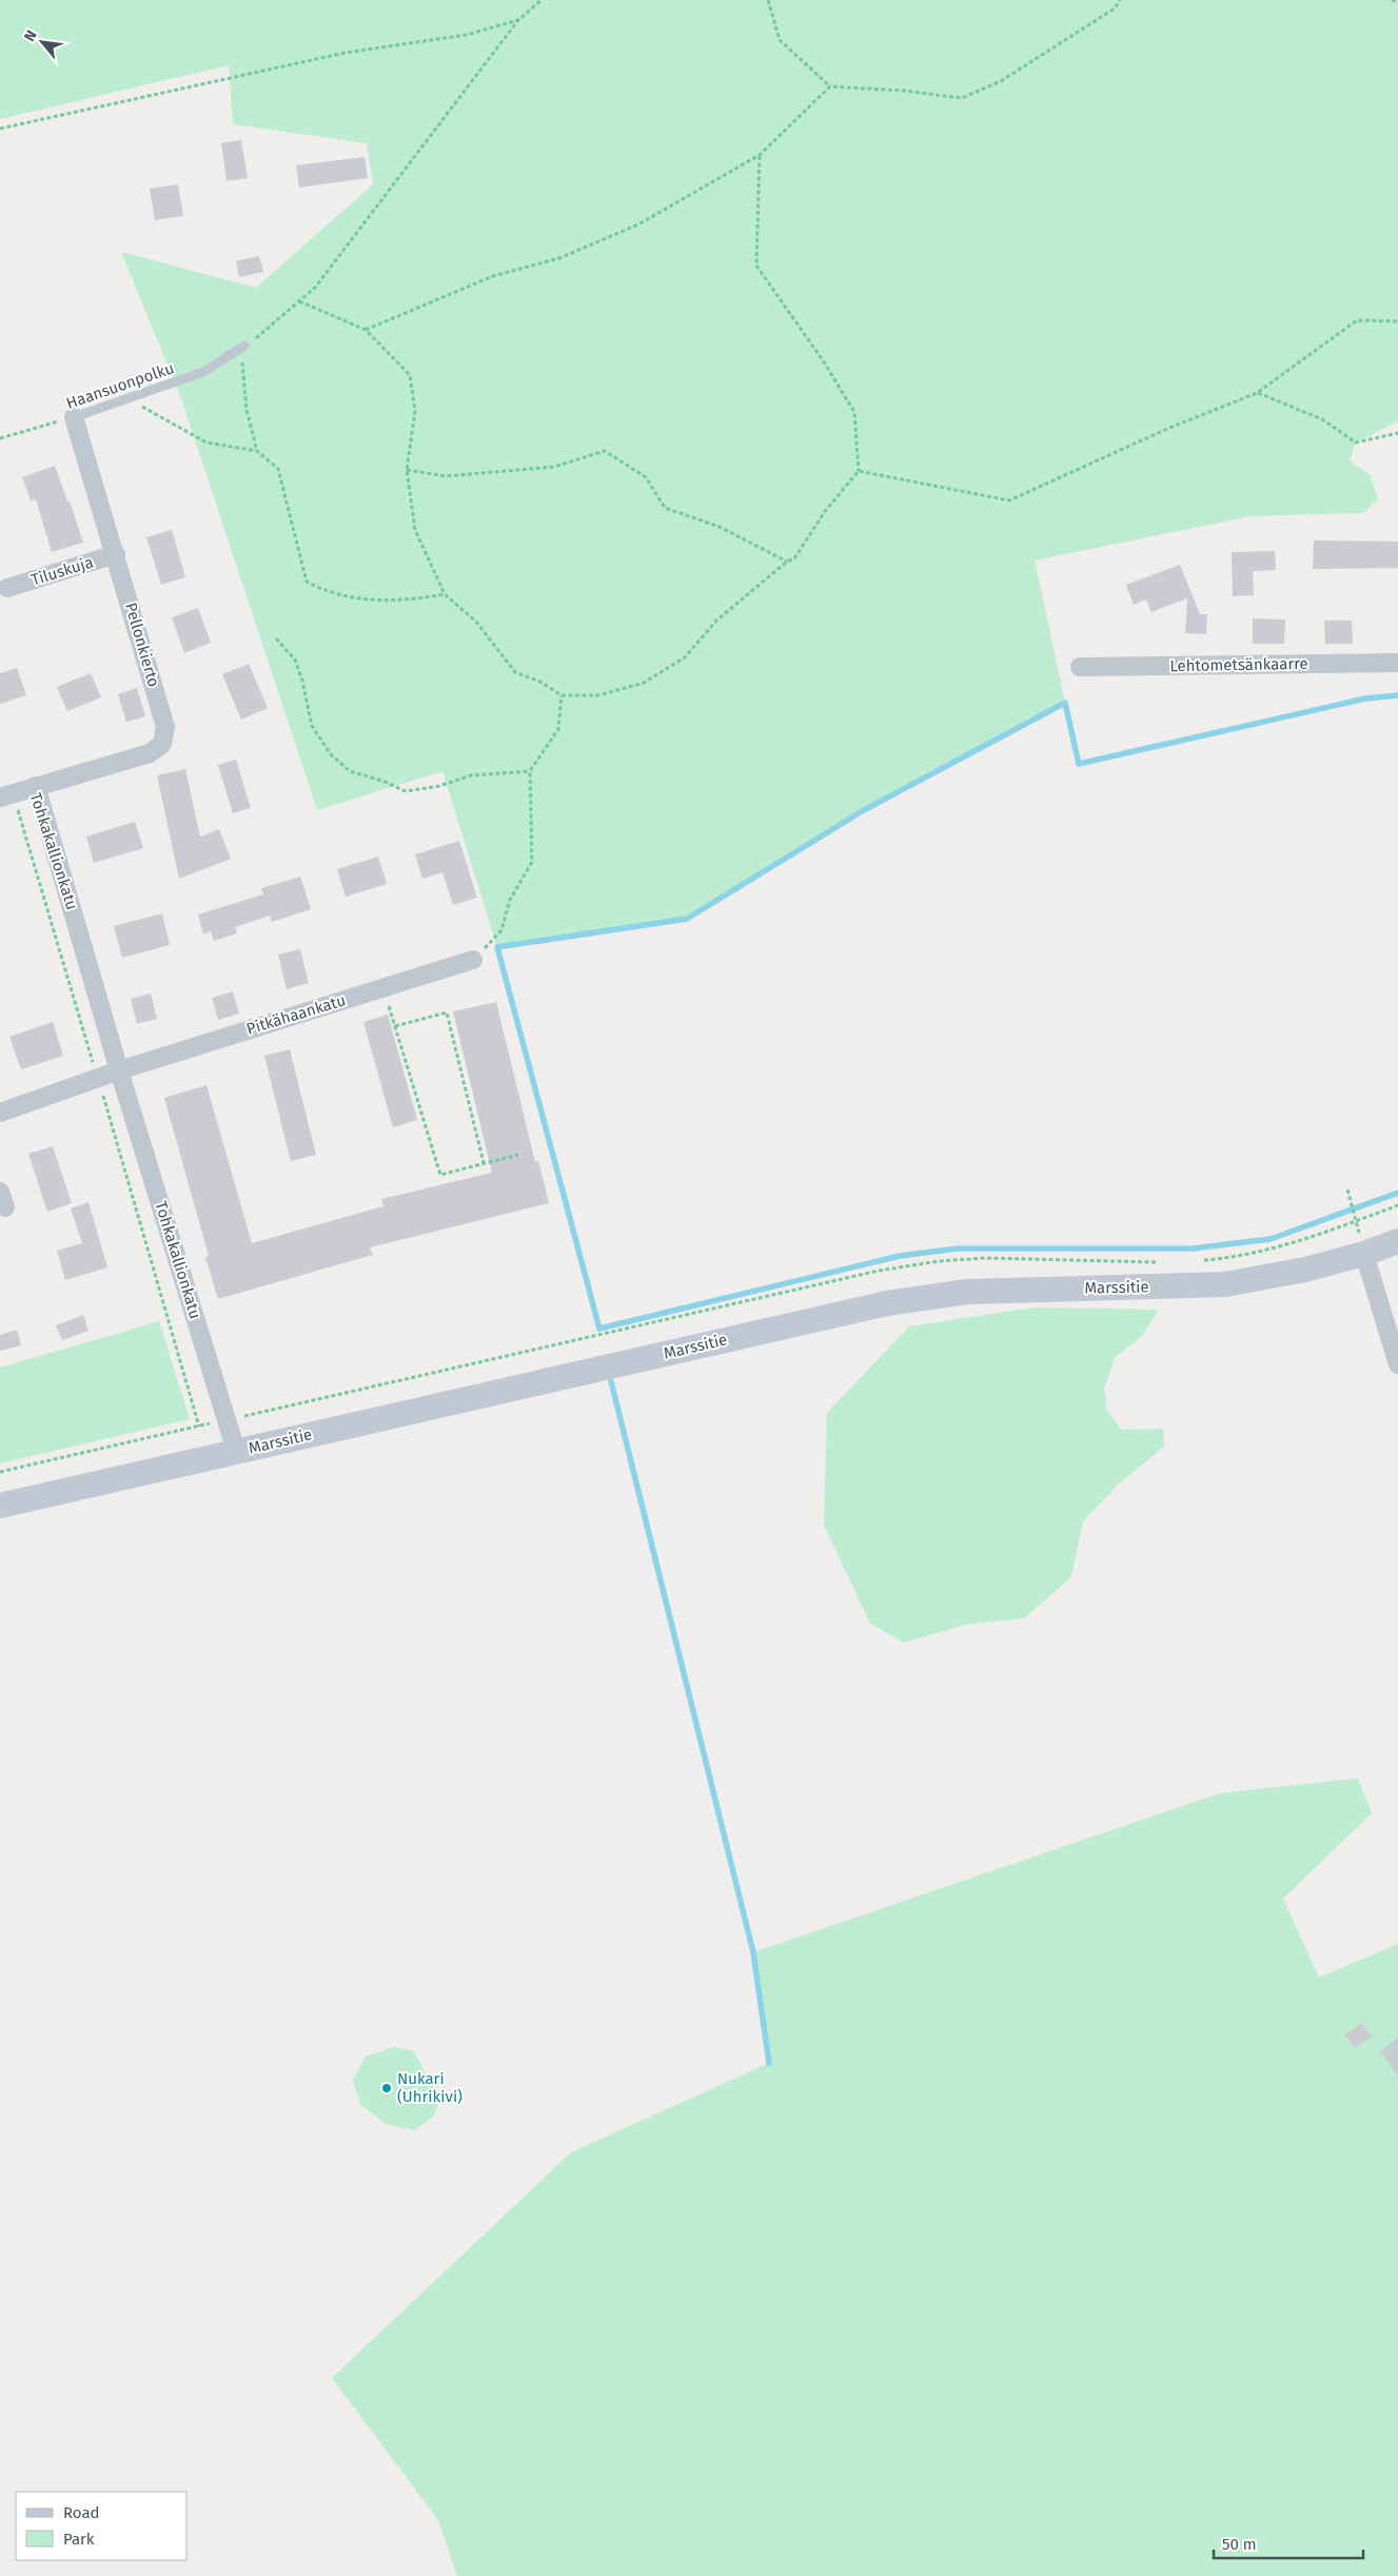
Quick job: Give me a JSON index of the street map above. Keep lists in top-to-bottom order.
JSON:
{
  "streets": {
    "main road": ["Marssitie"],
    "street": [
      "Tiluskuja",
      "Pellonkierto",
      "Lehtometsänkaarre",
      "Tohkakallionkatu",
      "Pitkähaankatu"
    ],
    "lane": ["Haansuonpolku"]
  },
  "crossings": [
    ["Haansuonpolku", "Pellonkierto"],
    ["Tiluskuja", "Pellonkierto"],
    ["Pellonkierto", "Tohkakallionkatu"],
    ["Tohkakallionkatu", "Pitkähaankatu"],
    ["Tohkakallionkatu", "Marssitie"]
  ],
  "places": ["Nukari (Uhrikivi)"],
  "legend": ["Road", "Park"],
  "scale_bar": "50 m",
  "north": "top left"
}
